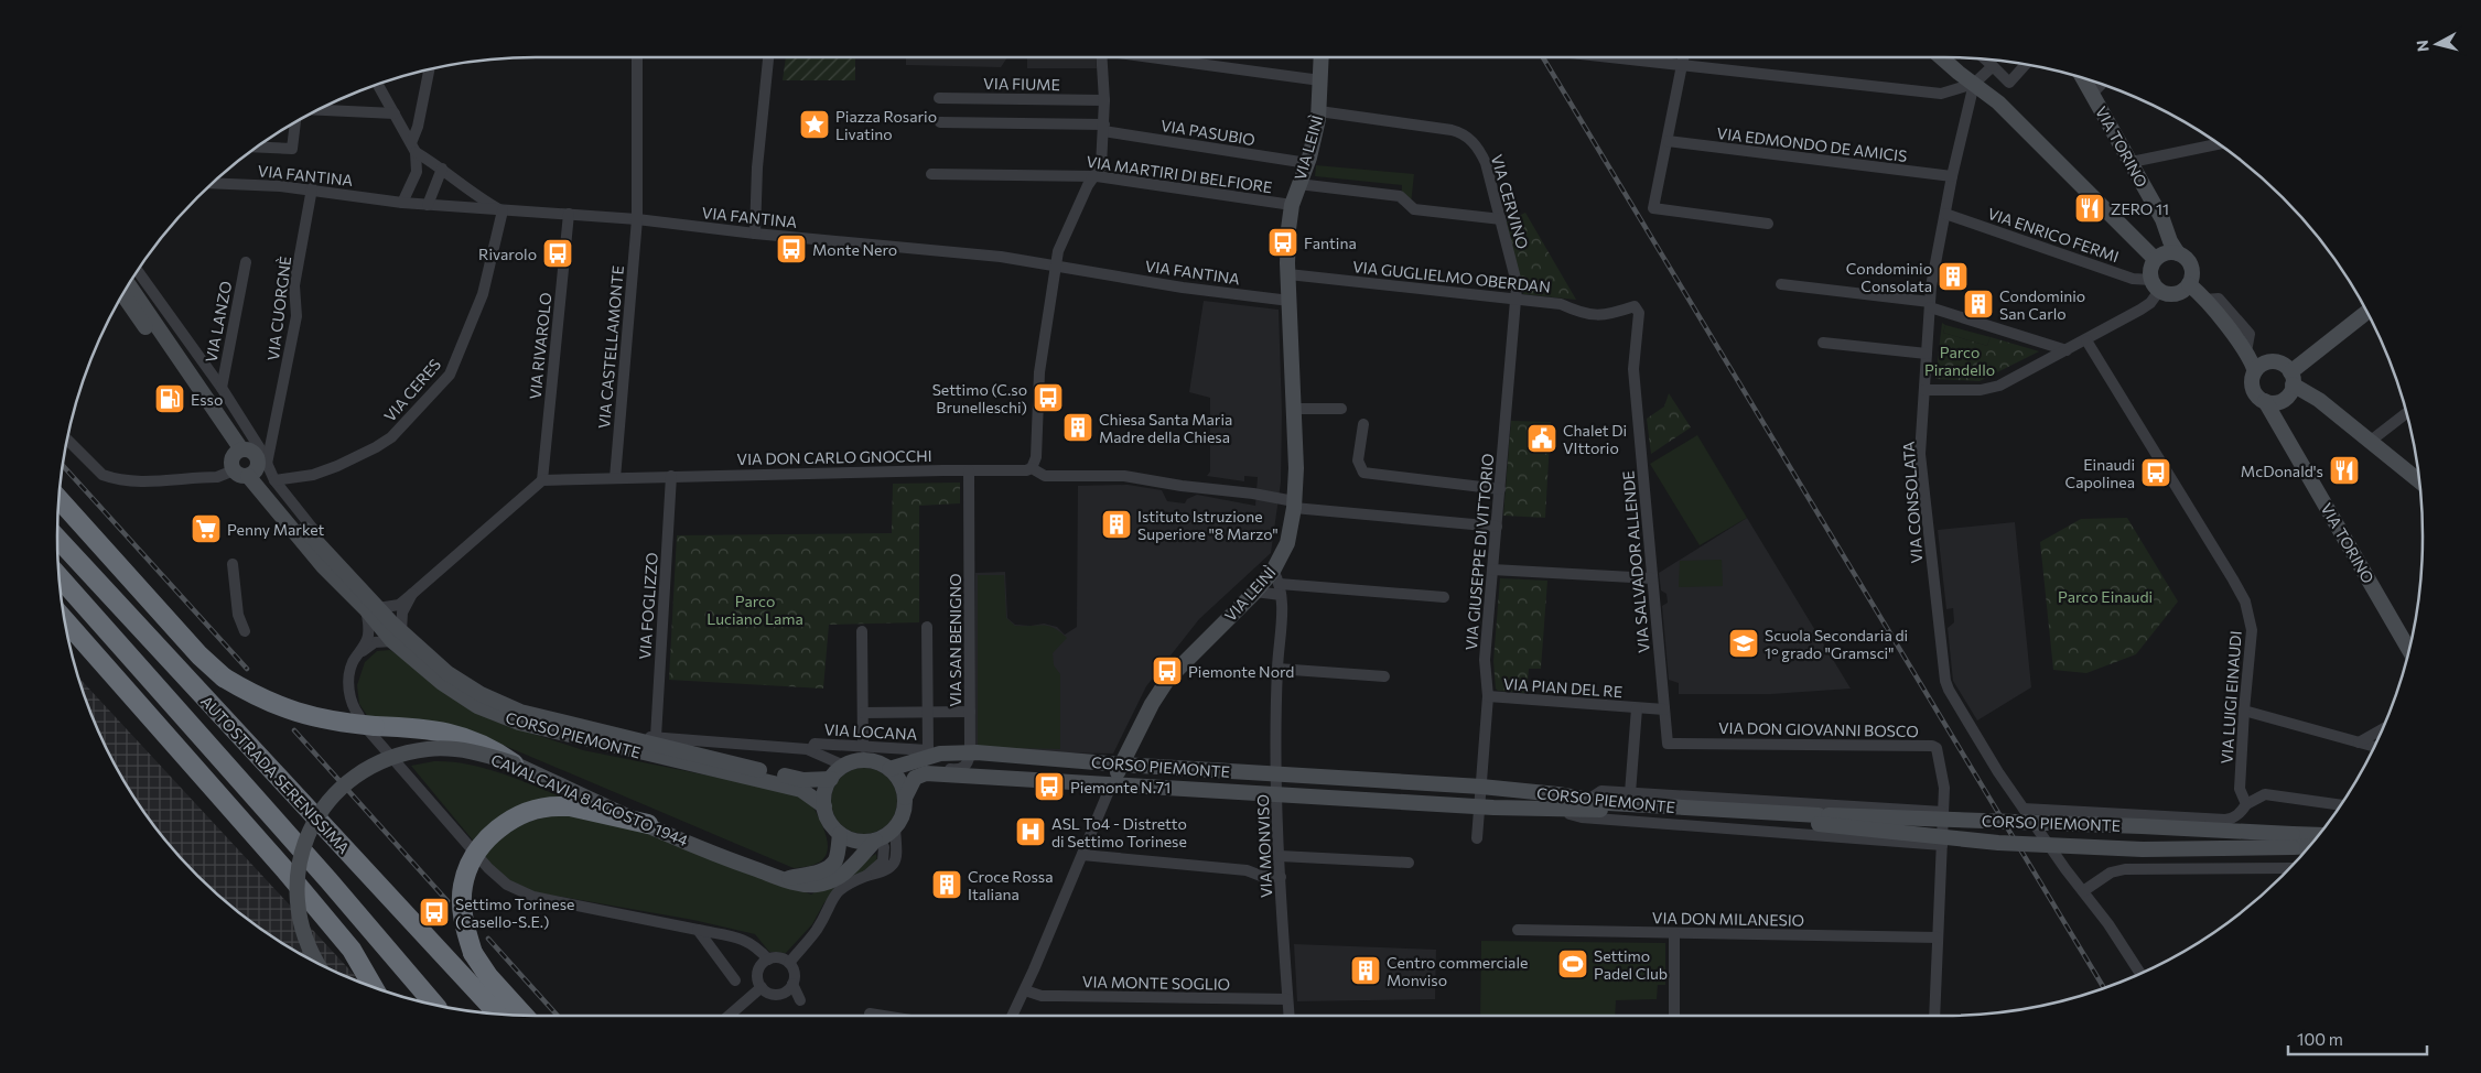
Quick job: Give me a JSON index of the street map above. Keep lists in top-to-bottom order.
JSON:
{
  "streets": {
    "highway": ["AUTOSTRADA SERENISSIMA"],
    "main road": [
      "VIA TORINO",
      "VIA LEINÌ",
      "CORSO PIEMONTE",
      "CAVALCAVIA 8 AGOSTO 1944"
    ],
    "street": [
      "VIA FIUME",
      "VIA PASUBIO",
      "VIA EDMONDO DE AMICIS",
      "VIA MARTIRI DI BELFIORE",
      "VIA FANTINA",
      "VIA CERVINO",
      "VIA ENRICO FERMI",
      "VIA GUGLIELMO OBERDAN",
      "VIA CUORGNÈ",
      "VIA LANZO",
      "VIA RIVAROLO",
      "VIA CASTELLAMONTE",
      "VIA CERES",
      "VIA DON CARLO GNOCCHI",
      "VIA CONSOLATA",
      "VIA GIUSEPPE DI VITTORIO",
      "VIA SALVADOR ALLENDE",
      "VIA FOGLIZZO",
      "VIA SAN BENIGNO",
      "VIA PIAN DEL RE",
      "VIA LUIGI EINAUDI",
      "VIA DON GIOVANNI BOSCO",
      "VIA LOCANA",
      "VIA MONVISO",
      "VIA DON MILANESIO",
      "VIA MONTE SOGLIO"
    ]
  },
  "crossings": [
    ["VIA PASUBIO", "VIA LEINÌ"],
    ["VIA EDMONDO DE AMICIS", "VIA CONSOLATA"],
    ["VIA TORINO", "VIA ENRICO FERMI"],
    ["VIA LEINÌ", "VIA MARTIRI DI BELFIORE"],
    ["VIA LEINÌ", "VIA FANTINA"],
    ["VIA LEINÌ", "VIA CERVINO"],
    ["VIA LEINÌ", "VIA GUGLIELMO OBERDAN"],
    ["VIA LEINÌ", "VIA DON CARLO GNOCCHI"],
    ["VIA LEINÌ", "CORSO PIEMONTE"],
    ["VIA LEINÌ", "VIA MONVISO"],
    ["VIA LEINÌ", "VIA MONTE SOGLIO"],
    ["VIA FANTINA", "VIA CUORGNÈ"],
    ["VIA FANTINA", "VIA RIVAROLO"],
    ["VIA FANTINA", "VIA CASTELLAMONTE"],
    ["VIA FANTINA", "VIA CERES"],
    ["VIA CERVINO", "VIA GUGLIELMO OBERDAN"],
    ["VIA CERVINO", "VIA GIUSEPPE DI VITTORIO"],
    ["VIA ENRICO FERMI", "VIA CONSOLATA"],
    ["VIA GUGLIELMO OBERDAN", "VIA GIUSEPPE DI VITTORIO"],
    ["VIA GUGLIELMO OBERDAN", "VIA SALVADOR ALLENDE"],
    ["VIA CUORGNÈ", "CORSO PIEMONTE"],
    ["VIA LANZO", "CORSO PIEMONTE"],
    ["VIA RIVAROLO", "VIA DON CARLO GNOCCHI"],
    ["VIA CASTELLAMONTE", "VIA DON CARLO GNOCCHI"],
    ["VIA CERES", "CORSO PIEMONTE"],
    ["VIA DON CARLO GNOCCHI", "VIA GIUSEPPE DI VITTORIO"],
    ["VIA DON CARLO GNOCCHI", "VIA FOGLIZZO"],
    ["VIA DON CARLO GNOCCHI", "VIA SAN BENIGNO"],
    ["VIA GIUSEPPE DI VITTORIO", "VIA PIAN DEL RE"],
    ["VIA GIUSEPPE DI VITTORIO", "CORSO PIEMONTE"],
    ["VIA SALVADOR ALLENDE", "VIA PIAN DEL RE"],
    ["VIA SALVADOR ALLENDE", "VIA DON GIOVANNI BOSCO"],
    ["VIA SAN BENIGNO", "VIA LOCANA"],
    ["VIA SAN BENIGNO", "CORSO PIEMONTE"],
    ["VIA DON GIOVANNI BOSCO", "CORSO PIEMONTE"],
    ["VIA DON GIOVANNI BOSCO", "VIA DON MILANESIO"],
    ["CORSO PIEMONTE", "CAVALCAVIA 8 AGOSTO 1944"],
    ["CORSO PIEMONTE", "VIA MONVISO"],
    ["VIA MONVISO", "VIA MONTE SOGLIO"]
  ],
  "parks": ["Parco Pirandello", "Parco Einaudi", "Parco Luciano Lama"],
  "places": {
    "place": ["Piazza Rosario Livatino"],
    "restaurant": ["ZERO 11", "McDonald's"],
    "bus stop": [
      "Fantina",
      "Monte Nero",
      "Rivarolo",
      "Settimo (C.so Brunelleschi)",
      "Einaudi Capolinea",
      "Piemonte Nord",
      "Piemonte N.71",
      "Settimo Torinese (Casello-S.E.)"
    ],
    "building": [
      "Condominio Consolata",
      "Condominio San Carlo",
      "Chiesa Santa Maria Madre della Chiesa",
      "Istituto Istruzione Superiore \"8 Marzo\"",
      "Croce Rossa Italiana",
      "Centro commerciale Monviso"
    ],
    "fuel station": ["Esso"],
    "public building": ["Chalet Di VIttorio"],
    "supermarket": ["Penny Market"],
    "school or university": ["Scuola Secondaria di 1° grado \"Gramsci\""],
    "hospital": ["ASL To4 - Distretto di Settimo Torinese"],
    "sports": ["Settimo Padel Club"]
  },
  "scale_bar": "100 m",
  "north": "left"
}
